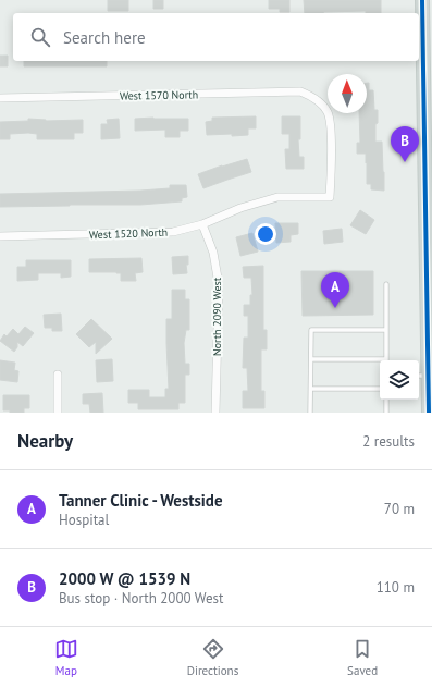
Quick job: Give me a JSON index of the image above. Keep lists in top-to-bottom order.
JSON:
{
  "streets": {
    "street": ["West 1570 North", "West 1520 North", "North 2090 West"]
  },
  "crossings": [
    ["West 1570 North", "West 1520 North"],
    ["West 1520 North", "North 2090 West"]
  ],
  "north": "top",
  "page": {
    "search": "Search here",
    "pins": ["B", "A"],
    "heading": ["Nearby", "2 results"],
    "list": [
      {
        "mark": "A",
        "name": "Tanner Clinic - Westside",
        "note": "Hospital",
        "value": "70 m"
      },
      {
        "mark": "B",
        "name": "2000 W @ 1539 N",
        "note": "Bus stop · North 2000 West",
        "value": "110 m"
      }
    ],
    "nav": ["Map", "Directions", "Saved"]
  }
}
